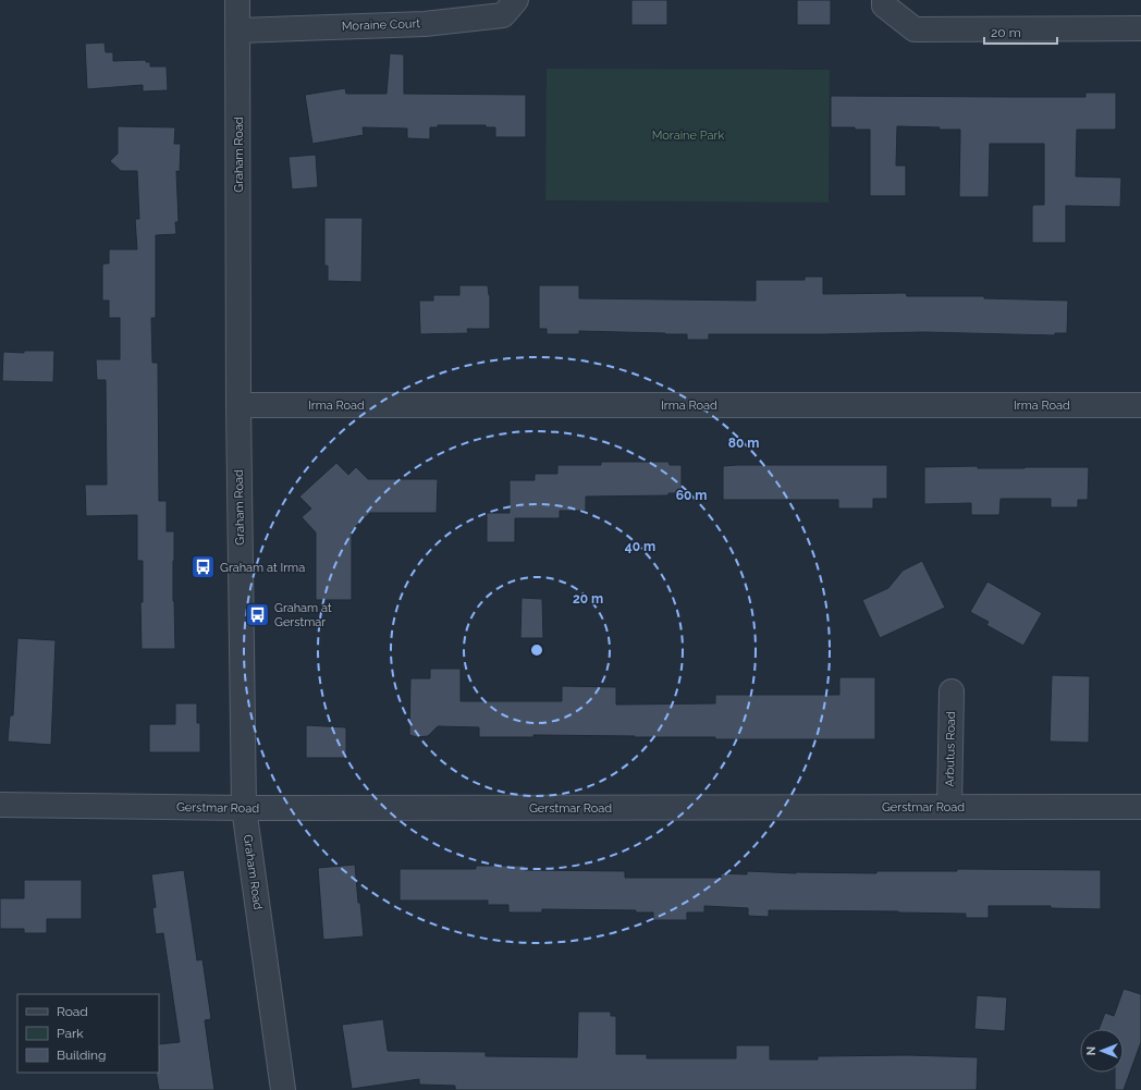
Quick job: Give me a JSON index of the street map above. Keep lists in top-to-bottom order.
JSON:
{
  "streets": {
    "street": [
      "Moraine Court",
      "Graham Road",
      "Irma Road",
      "Arbutus Road",
      "Gerstmar Road"
    ]
  },
  "crossings": [
    ["Moraine Court", "Graham Road"],
    ["Graham Road", "Irma Road"],
    ["Graham Road", "Gerstmar Road"],
    ["Arbutus Road", "Gerstmar Road"]
  ],
  "parks": ["Moraine Park"],
  "places": {
    "bus stop": ["Graham at Irma", "Graham at Gerstmar"]
  },
  "legend": ["Road", "Park", "Building"],
  "scale_bar": "20 m",
  "north": "left",
  "rings": [
    "80 m",
    "60 m",
    "40 m",
    "20 m"
  ]
}
